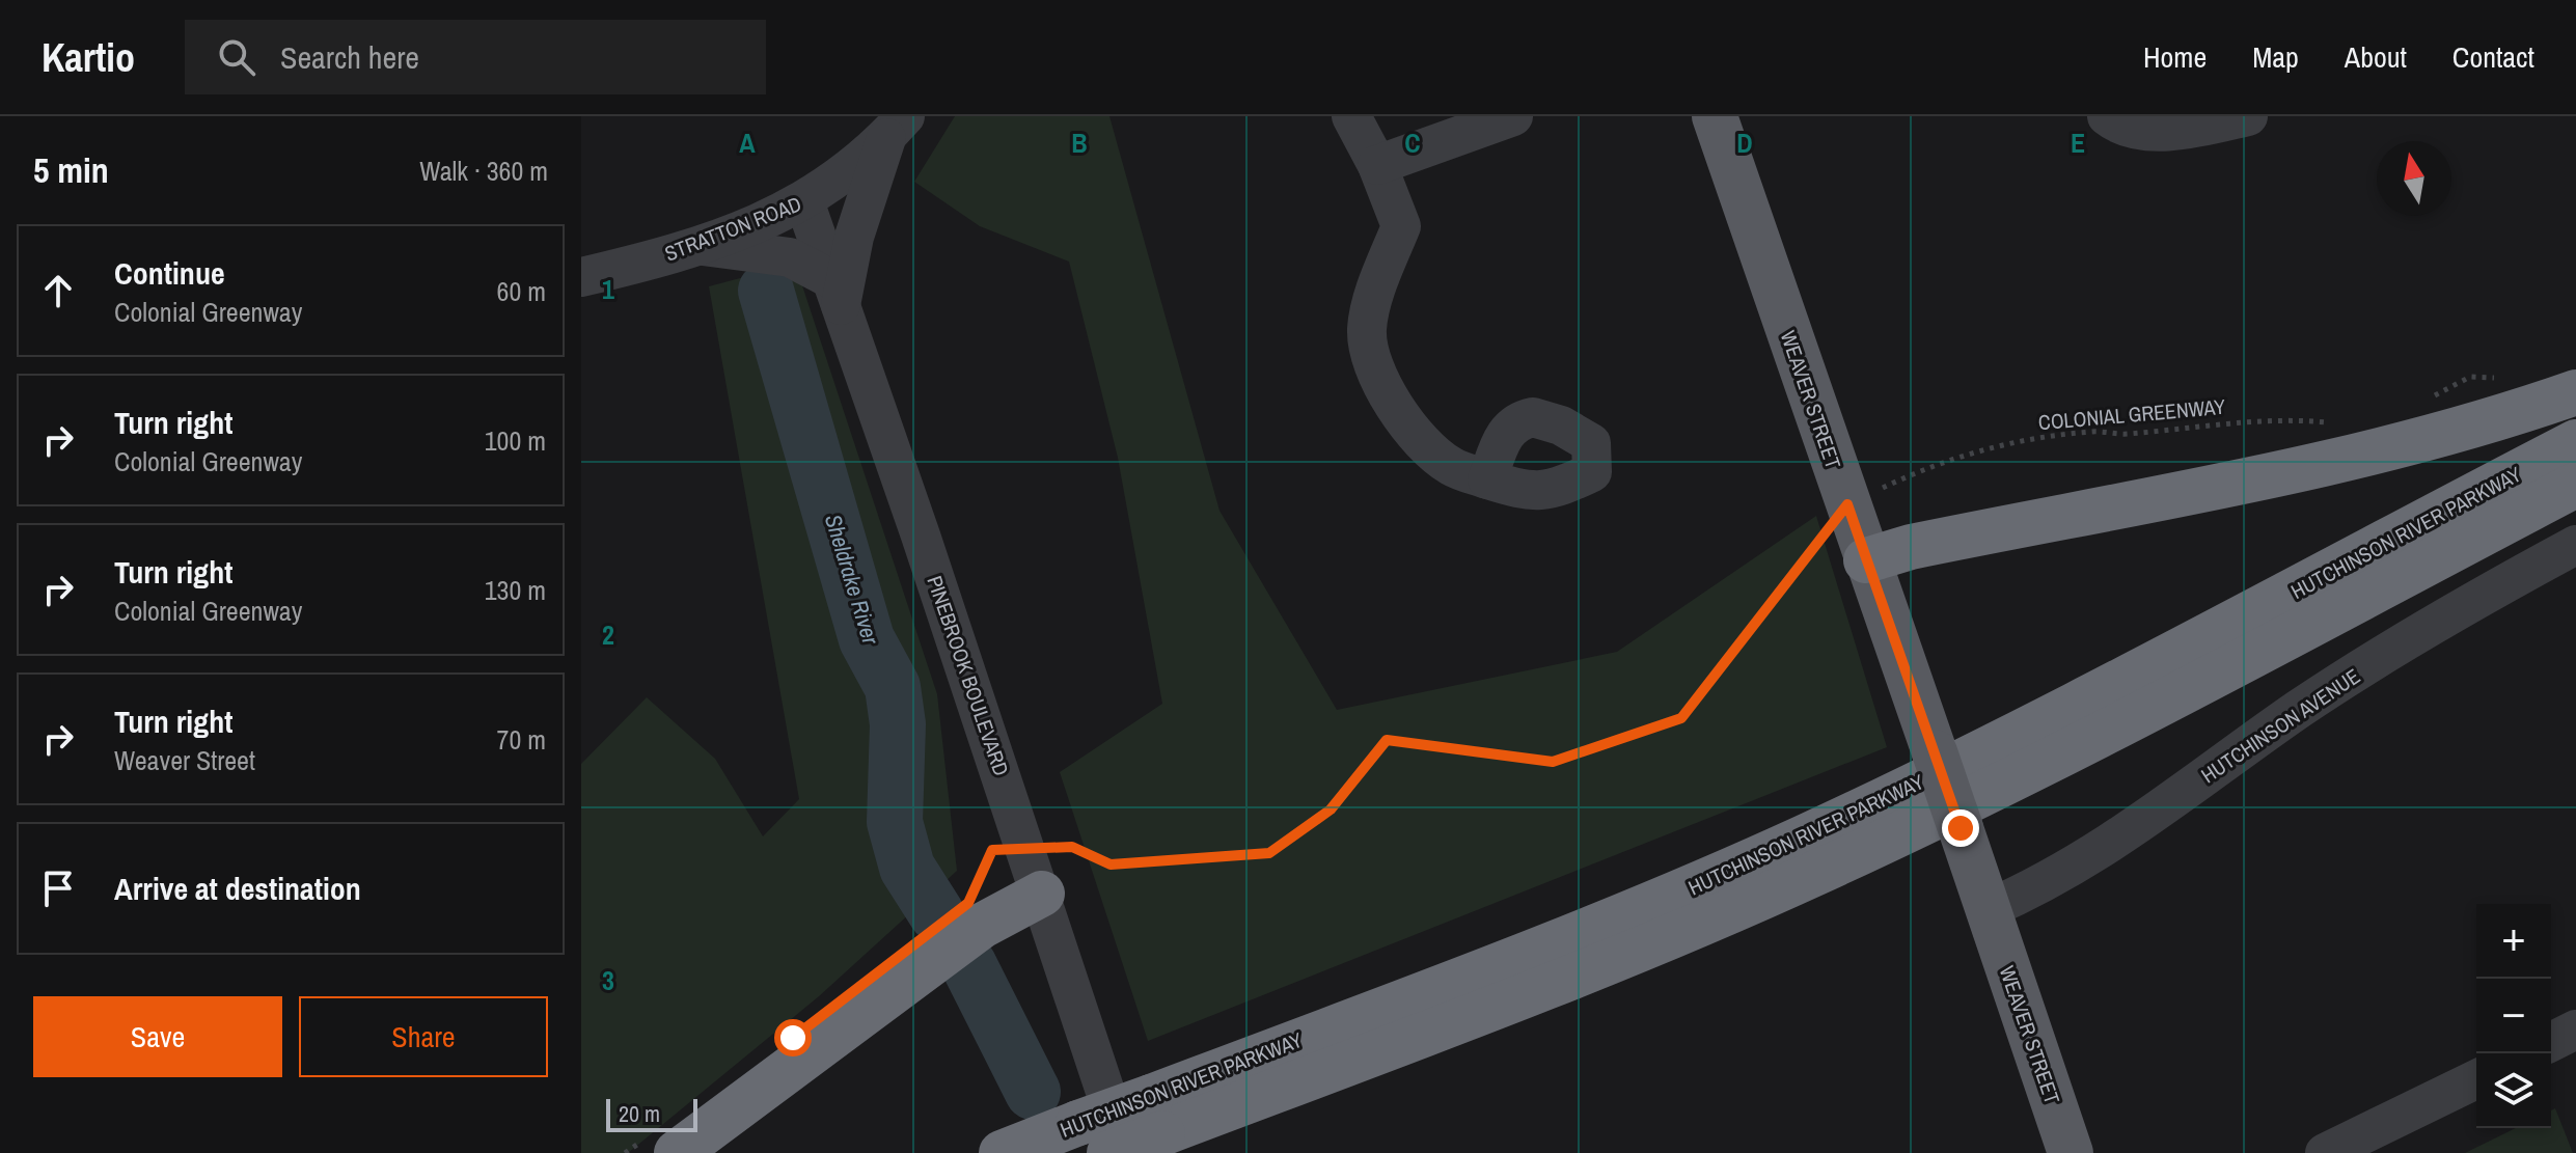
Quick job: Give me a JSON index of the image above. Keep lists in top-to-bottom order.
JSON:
{
  "streets": {
    "highway": ["HUTCHINSON RIVER PARKWAY"],
    "main road": ["WEAVER STREET"],
    "street": ["STRATTON ROAD", "PINEBROOK BOULEVARD", "HUTCHINSON AVENUE"],
    "path": ["COLONIAL GREENWAY"]
  },
  "crossings": [
    ["STRATTON ROAD", "PINEBROOK BOULEVARD"],
    ["WEAVER STREET", "COLONIAL GREENWAY"],
    ["WEAVER STREET", "HUTCHINSON AVENUE"],
    ["COLONIAL GREENWAY", "PINEBROOK BOULEVARD"],
    ["HUTCHINSON RIVER PARKWAY", "PINEBROOK BOULEVARD"]
  ],
  "water": ["Sheldrake River"],
  "scale_bar": "20 m",
  "north": "top",
  "page": {
    "header": "Kartio",
    "search": "Search here",
    "nav": [
      "Home",
      "Map",
      "About",
      "Contact"
    ],
    "heading": ["5 min", "Walk · 360 m"],
    "list": [
      ["Continue", "Colonial Greenway", "60 m"],
      ["Turn right", "Colonial Greenway", "100 m"],
      ["Turn right", "Colonial Greenway", "130 m"],
      ["Turn right", "Weaver Street", "70 m"],
      "Arrive at destination"
    ],
    "map_buttons": ["+", "−"],
    "buttons": ["Save", "Share"],
    "scale": "20 m"
  },
  "grid": {
    "columns": [
      "A",
      "B",
      "C",
      "D",
      "E"
    ],
    "rows": ["1", "2", "3"]
  }
}
